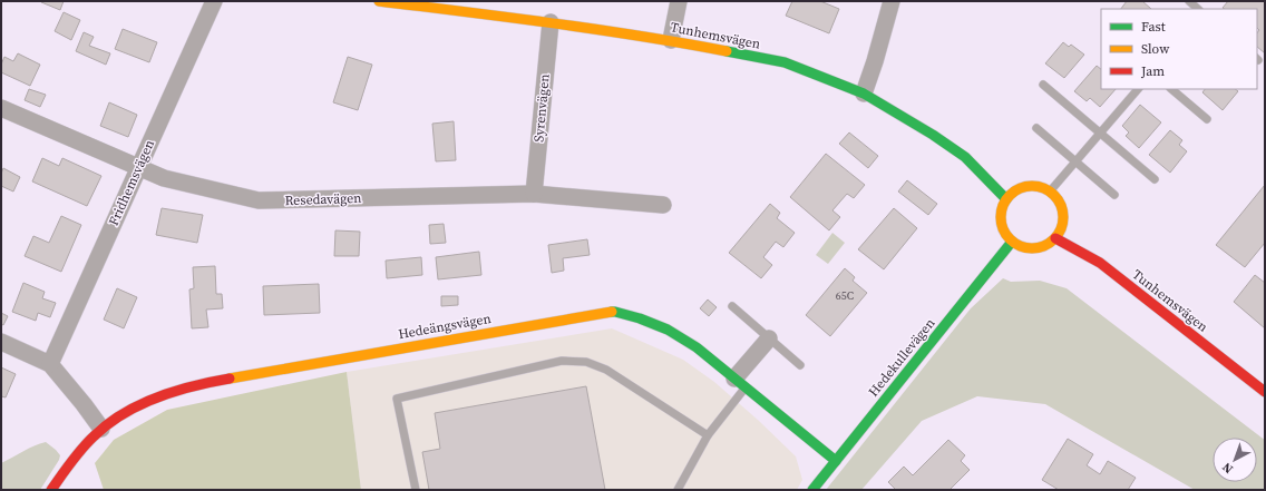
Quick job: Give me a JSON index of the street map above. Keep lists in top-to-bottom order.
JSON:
{
  "streets": {
    "street": [
      "Tunhemsvägen",
      "Syrenvägen",
      "Fridhemsvägen",
      "Resedavägen",
      "Hedeängsvägen",
      "Hedekullevägen"
    ]
  },
  "crossings": [
    ["Tunhemsvägen", "Syrenvägen"],
    ["Tunhemsvägen", "Hedekullevägen"],
    ["Syrenvägen", "Resedavägen"],
    ["Fridhemsvägen", "Resedavägen"],
    ["Hedeängsvägen", "Hedekullevägen"]
  ],
  "house_numbers": ["65C"],
  "legend": ["Fast", "Slow", "Jam"],
  "north": "bottom left"
}
